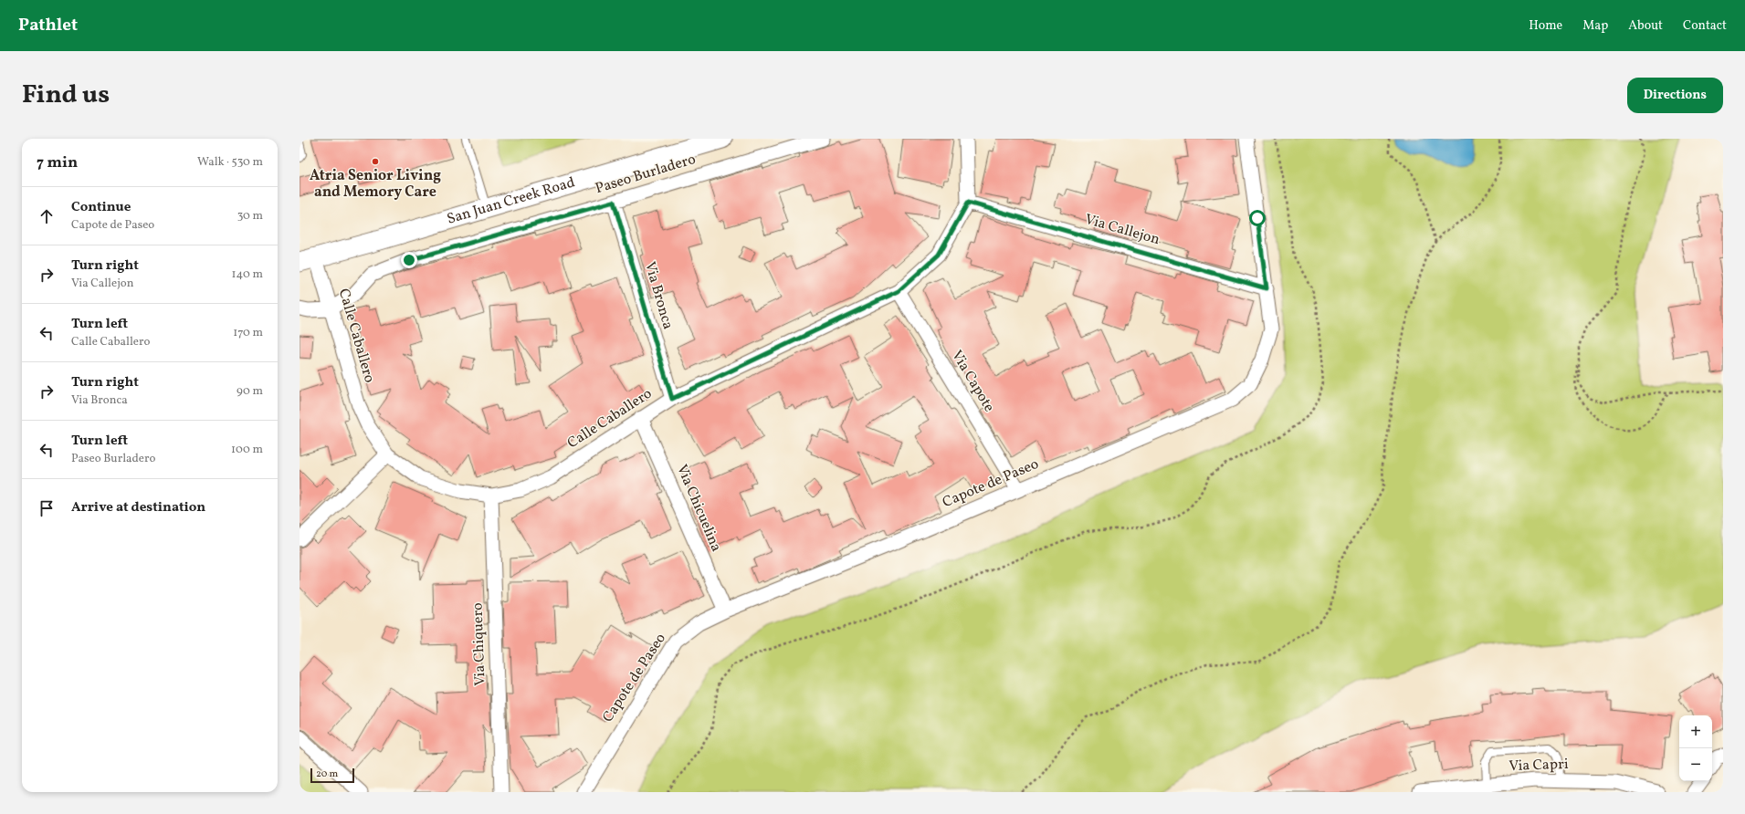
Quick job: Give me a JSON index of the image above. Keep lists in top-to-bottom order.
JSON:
{
  "streets": {
    "main road": ["San Juan Creek Road"],
    "street": [
      "Paseo Burladero",
      "Via Callejon",
      "Via Bronca",
      "Calle Caballero",
      "Via Capote",
      "Capote de Paseo",
      "Via Chicuelina",
      "Via Chiquero",
      "Via Capri"
    ]
  },
  "crossings": [
    ["Paseo Burladero", "Via Bronca"],
    ["Paseo Burladero", "Calle Caballero"],
    ["San Juan Creek Road", "Calle Caballero"],
    ["Via Callejon", "Calle Caballero"],
    ["Via Callejon", "Capote de Paseo"],
    ["Via Bronca", "Calle Caballero"],
    ["Calle Caballero", "Via Capote"],
    ["Calle Caballero", "Via Chicuelina"],
    ["Calle Caballero", "Via Chiquero"],
    ["Via Capote", "Capote de Paseo"],
    ["Capote de Paseo", "Via Chicuelina"]
  ],
  "places": ["Atria Senior Living and Memory Care"],
  "scale_bar": "20 m",
  "page": {
    "header": "Pathlet",
    "nav": [
      "Home",
      "Map",
      "About",
      "Contact"
    ],
    "title": "Find us",
    "buttons": "Directions",
    "heading": ["7 min", "Walk · 530 m"],
    "list": [
      ["Continue", "Capote de Paseo", "30 m"],
      ["Turn right", "Via Callejon", "140 m"],
      ["Turn left", "Calle Caballero", "170 m"],
      ["Turn right", "Via Bronca", "90 m"],
      ["Turn left", "Paseo Burladero", "100 m"],
      "Arrive at destination"
    ],
    "map_buttons": ["+", "−"],
    "scale": "20 m"
  }
}
